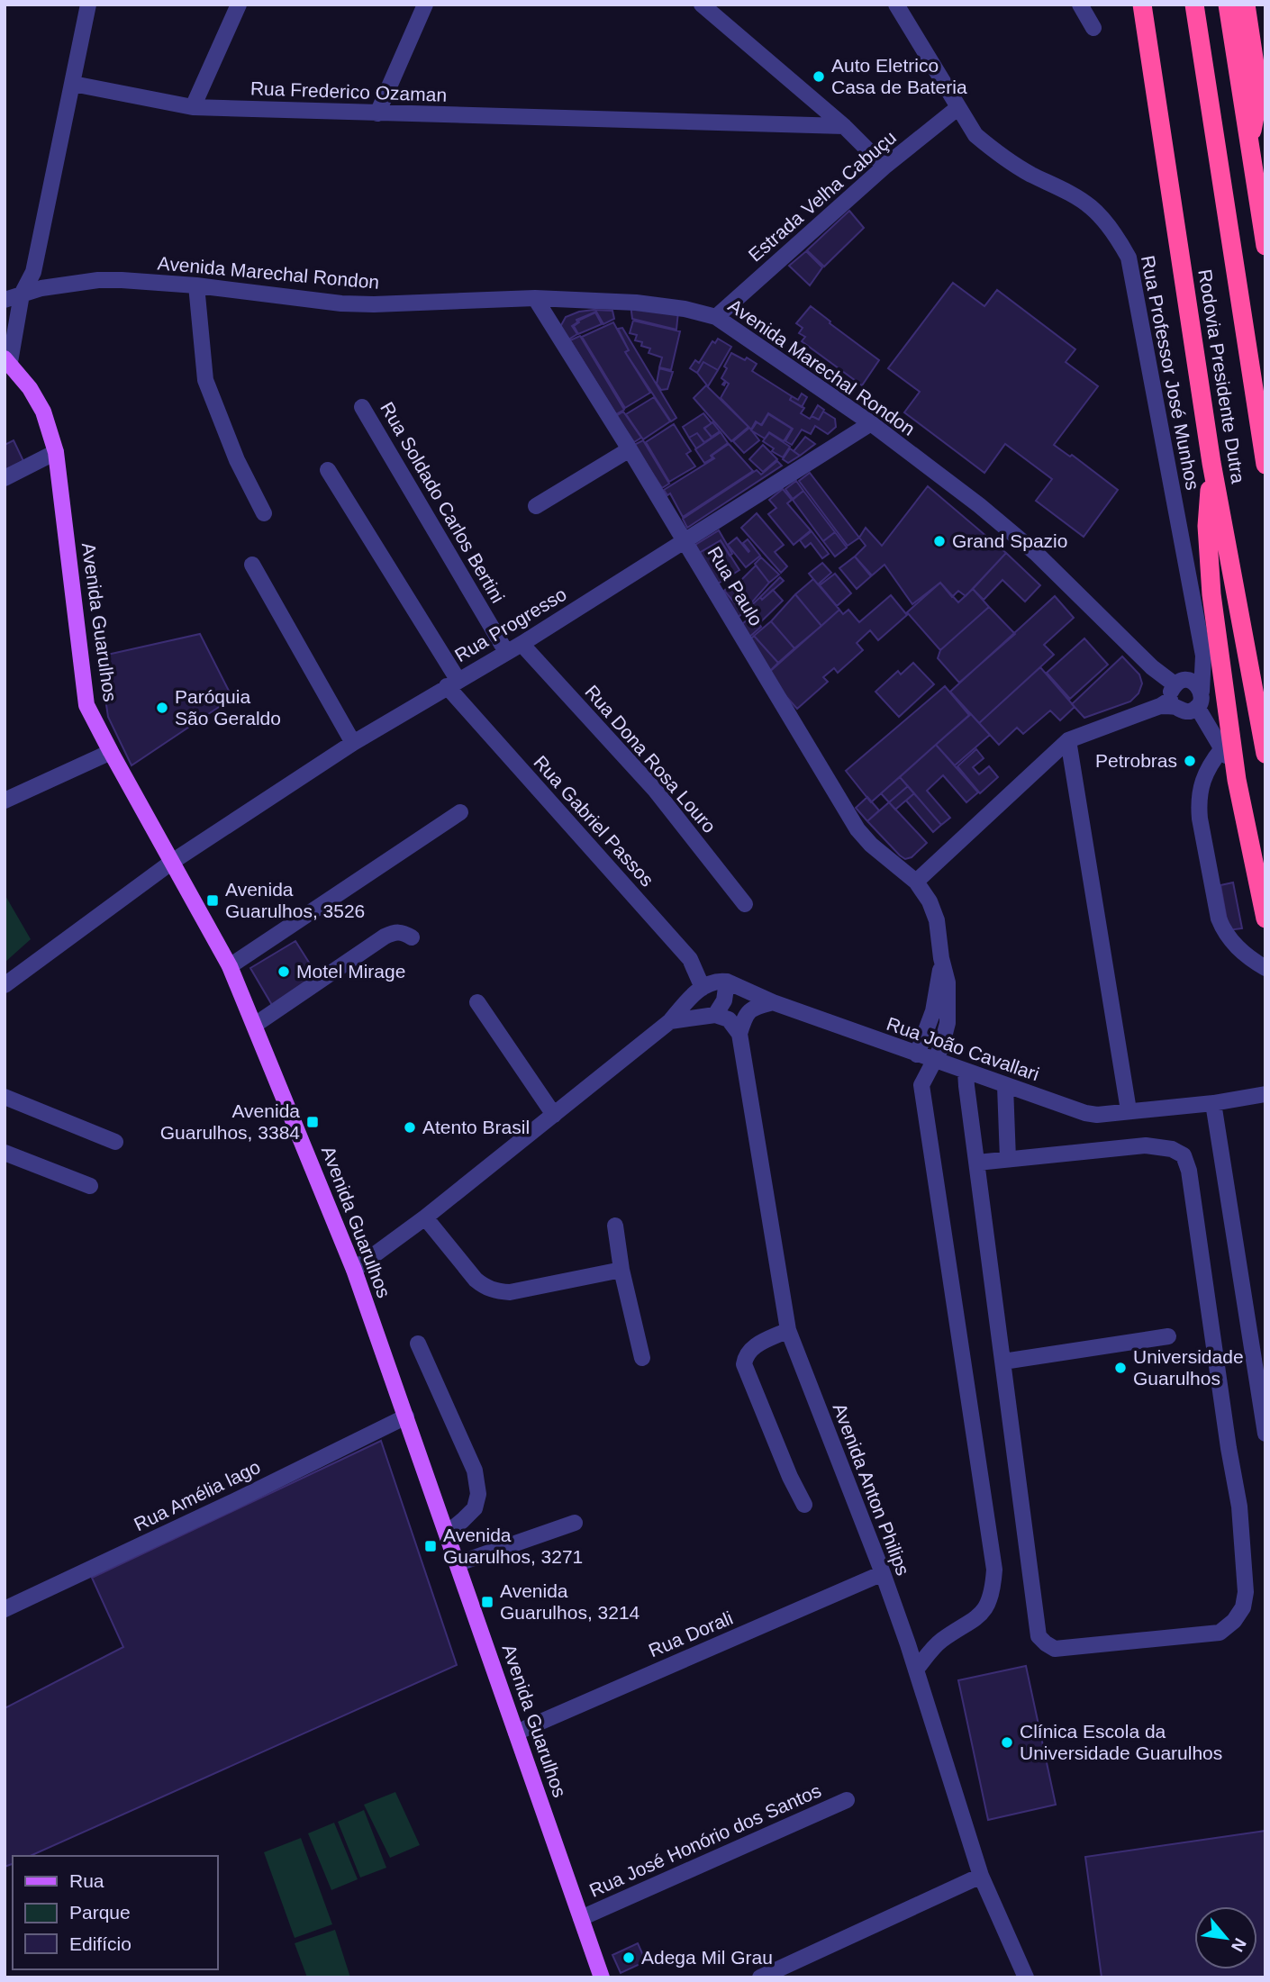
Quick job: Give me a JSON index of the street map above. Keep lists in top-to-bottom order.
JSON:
{
  "streets": {
    "highway": ["Rodovia Presidente Dutra"],
    "main road": ["Avenida Guarulhos"],
    "street": [
      "Rua Frederico Ozaman",
      "Estrada Velha Cabuçu",
      "Avenida Marechal Rondon",
      "Rua Professor José Munhos",
      "Rua Soldado Carlos Bertini",
      "Rua Paulo",
      "Rua Progresso",
      "Rua Dona Rosa Louro",
      "Rua Gabriel Passos",
      "Rua João Cavallari",
      "Avenida Anton Philips",
      "Rua Amélia lago",
      "Rua Dorali",
      "Rua José Honório dos Santos"
    ]
  },
  "crossings": [
    ["Estrada Velha Cabuçu", "Avenida Marechal Rondon"],
    ["Estrada Velha Cabuçu", "Rua Professor José Munhos"],
    ["Avenida Marechal Rondon", "Rua Professor José Munhos"],
    ["Avenida Marechal Rondon", "Rua Paulo"],
    ["Avenida Marechal Rondon", "Rua Progresso"],
    ["Rua Soldado Carlos Bertini", "Rua Progresso"],
    ["Rua Paulo", "Rua Progresso"],
    ["Avenida Guarulhos", "Rua Progresso"],
    ["Avenida Guarulhos", "Rua Amélia lago"],
    ["Avenida Guarulhos", "Rua Dorali"],
    ["Avenida Guarulhos", "Rua José Honório dos Santos"],
    ["Rua Progresso", "Rua Dona Rosa Louro"],
    ["Rua Progresso", "Rua Gabriel Passos"],
    ["Avenida Anton Philips", "Rua Dorali"]
  ],
  "places": {
    "other": [
      "Auto Eletrico Casa de Bateria",
      "Grand Spazio",
      "Paróquia São Geraldo",
      "Petrobras",
      "Motel Mirage",
      "Atento Brasil",
      "Universidade Guarulhos",
      "Clínica Escola da Universidade Guarulhos",
      "Adega Mil Grau"
    ],
    "transit": [
      "Avenida Guarulhos, 3526",
      "Avenida Guarulhos, 3384",
      "Avenida Guarulhos, 3271",
      "Avenida Guarulhos, 3214"
    ]
  },
  "legend": ["Rua", "Parque", "Edifício"],
  "north": "bottom right"
}
